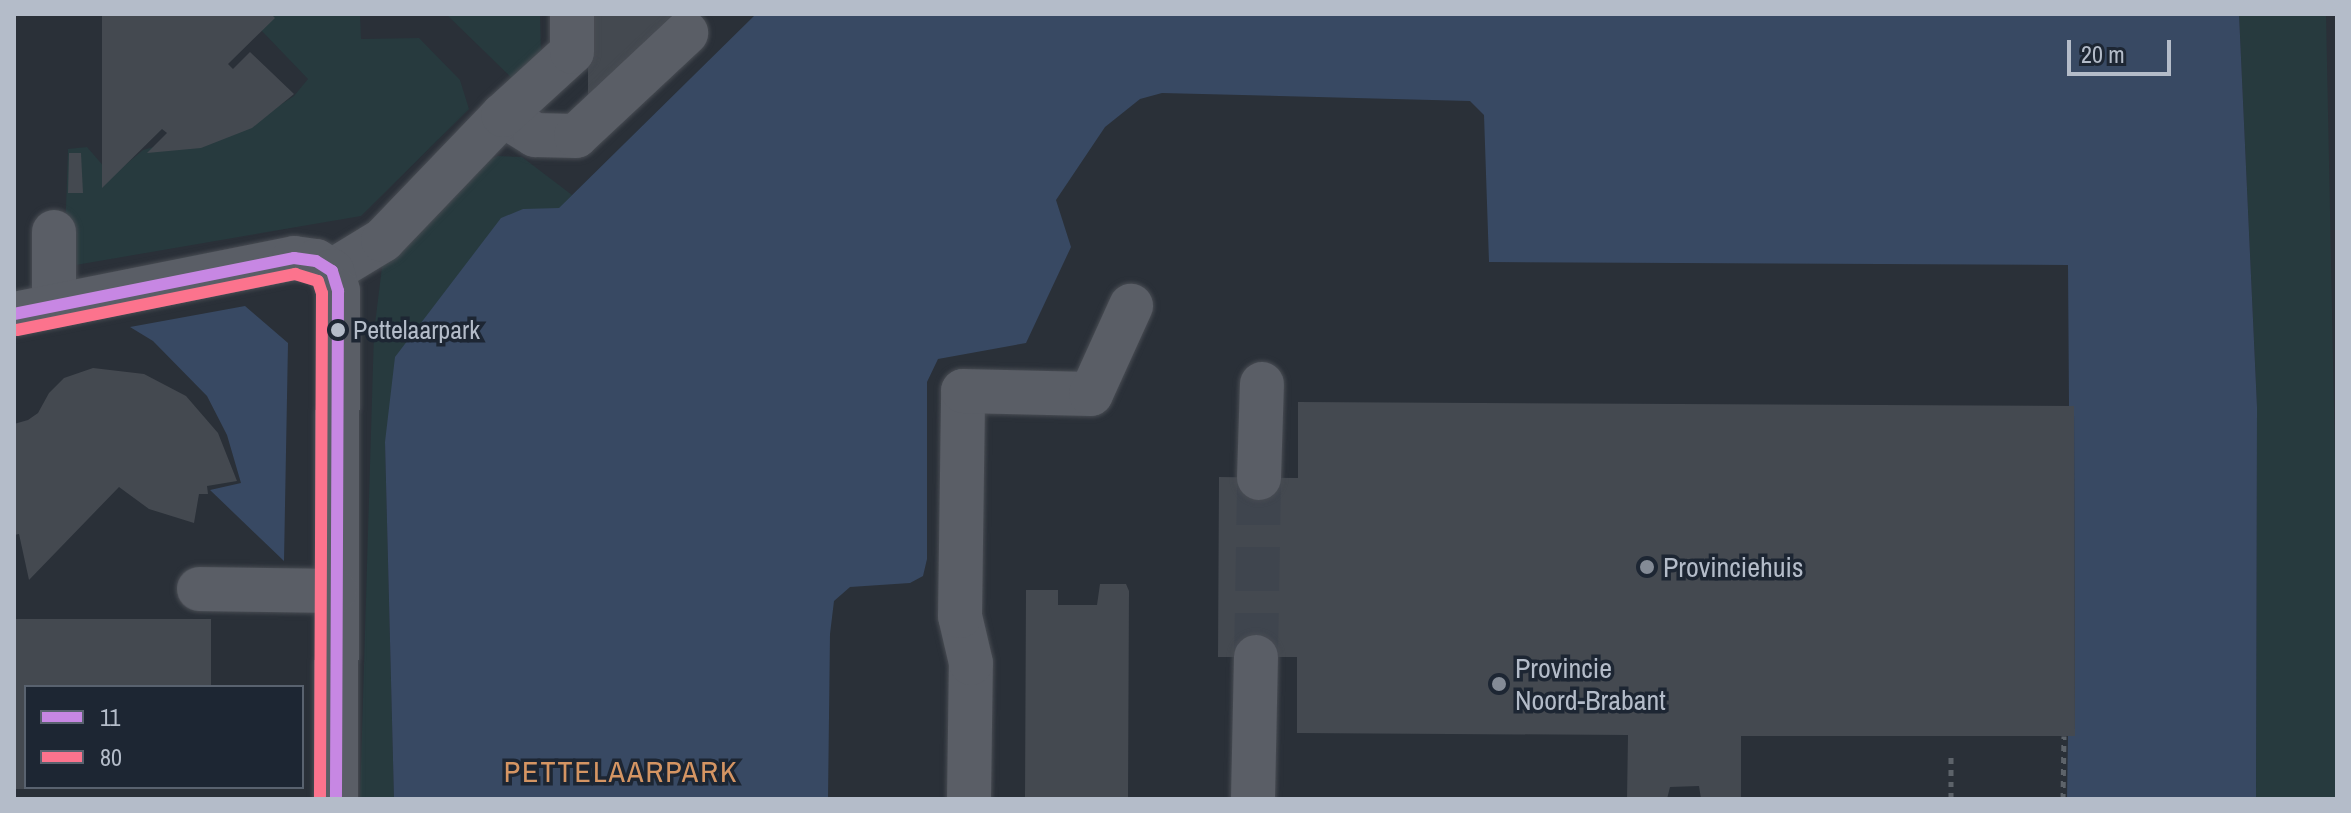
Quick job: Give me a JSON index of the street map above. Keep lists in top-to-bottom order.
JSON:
{
  "districts": ["PETTELAARPARK"],
  "places": ["Pettelaarpark", "Provinciehuis", "Provincie Noord-Brabant"],
  "lines": ["transit line 11", "transit line 80"],
  "legend": ["11", "80"],
  "scale_bar": "20 m"
}
